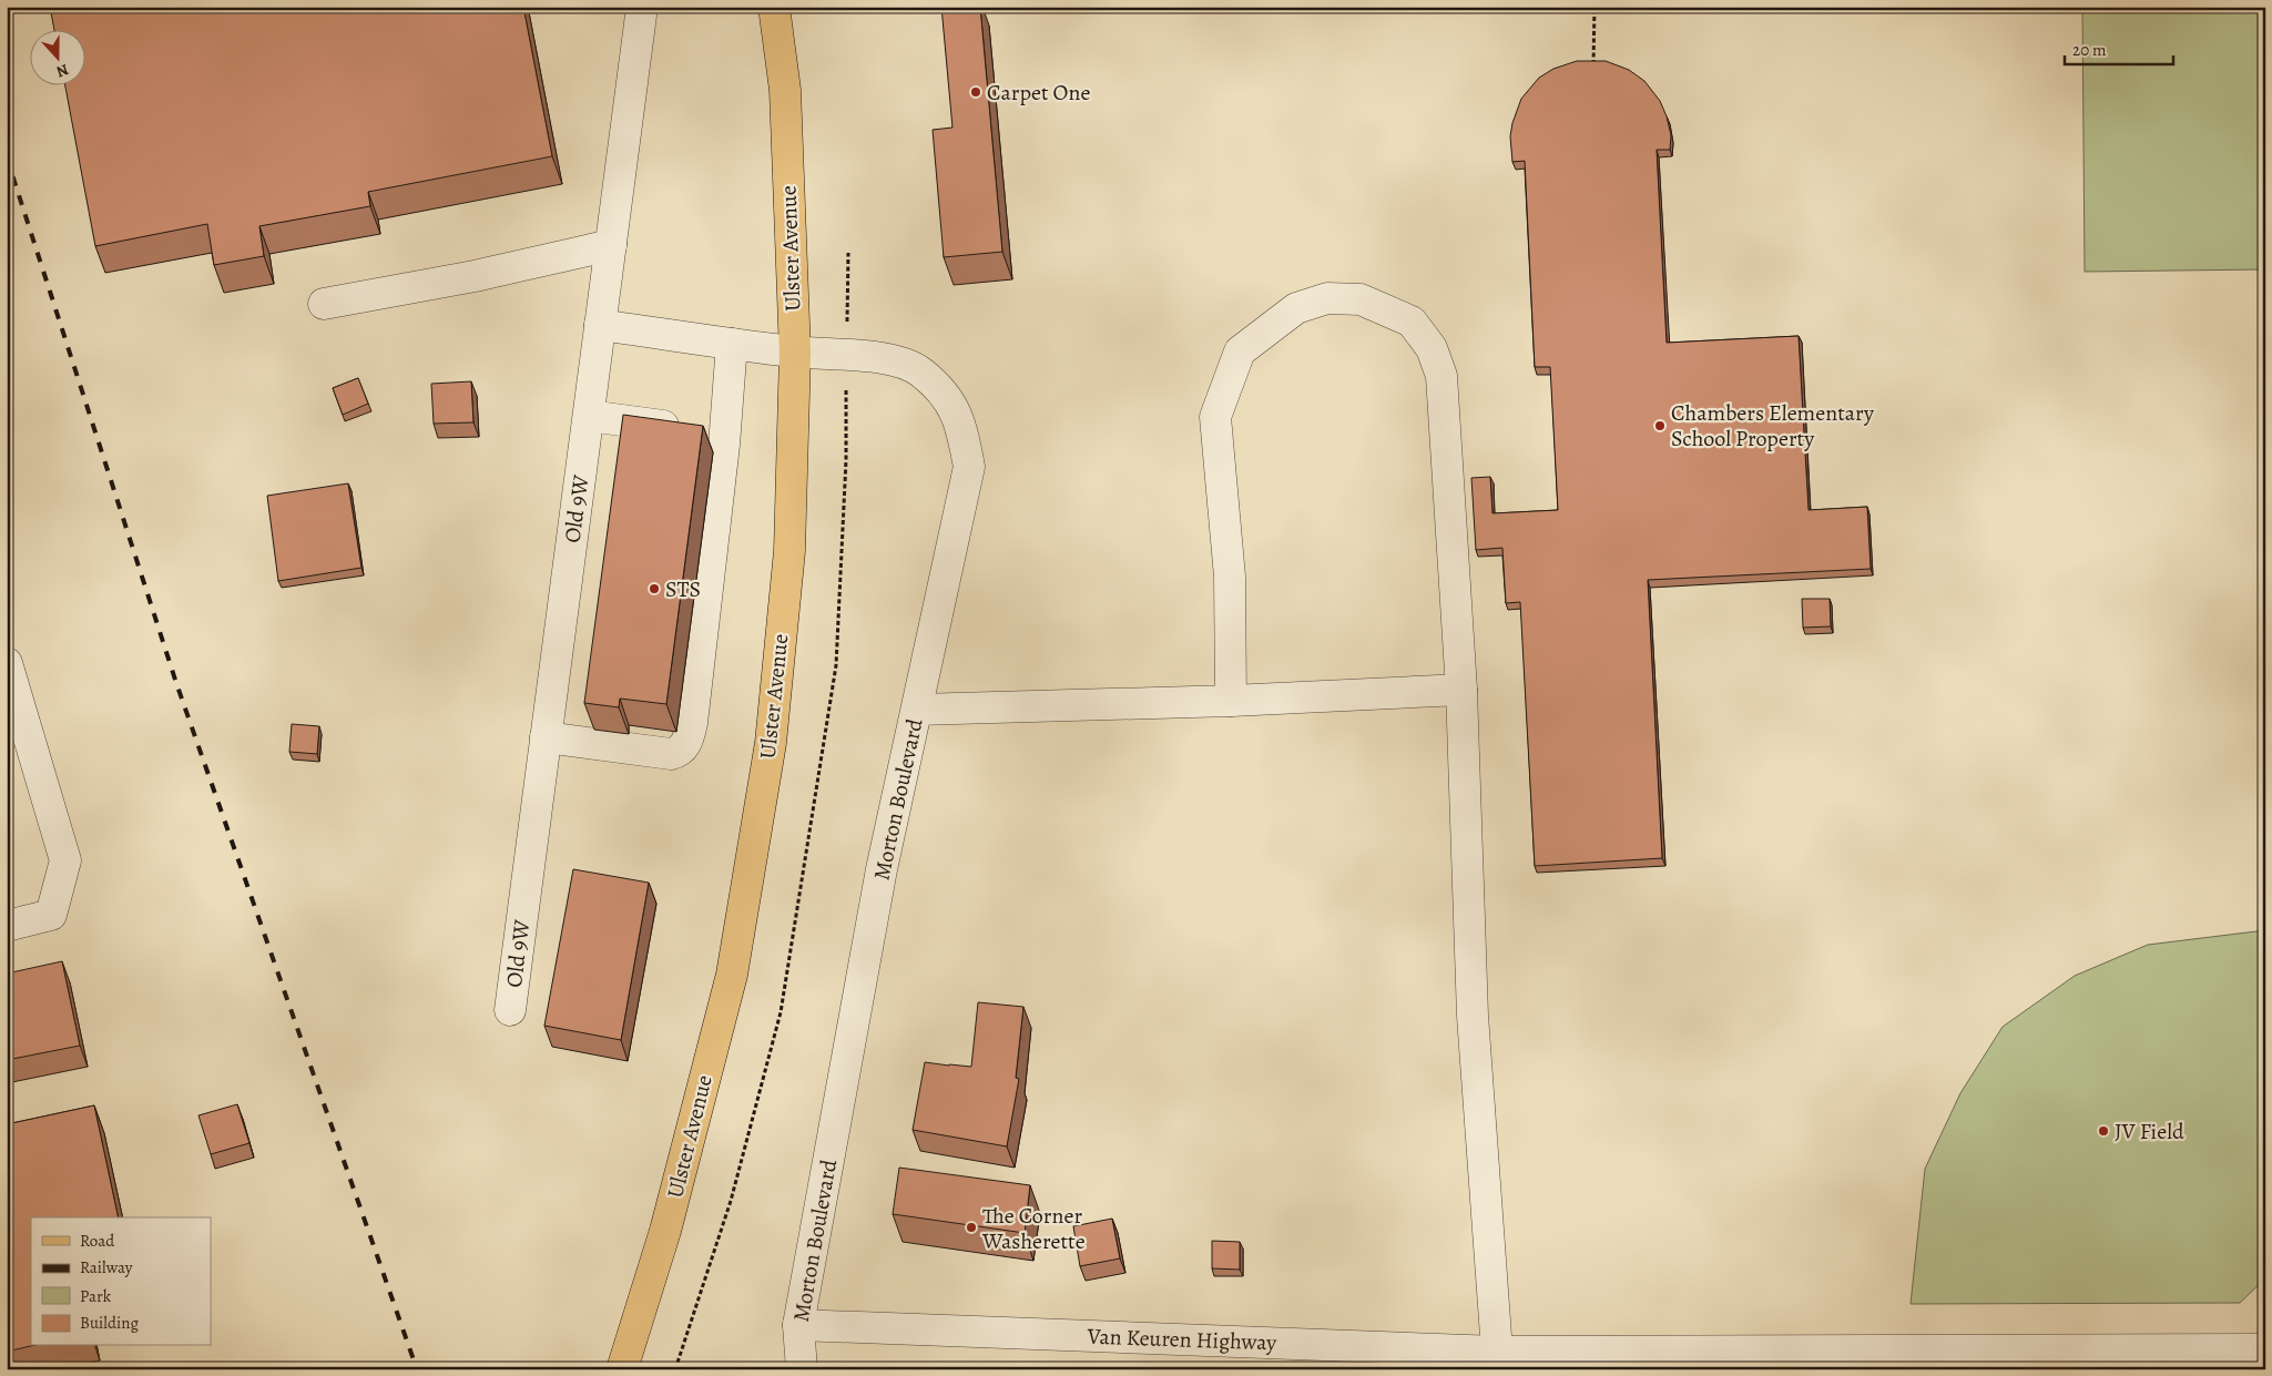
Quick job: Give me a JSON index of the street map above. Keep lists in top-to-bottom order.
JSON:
{
  "streets": {
    "main road": ["Ulster Avenue"],
    "street": ["Old 9W", "Morton Boulevard", "Van Keuren Highway"]
  },
  "crossings": [
    ["Ulster Avenue", "Morton Boulevard"],
    ["Old 9W", "Morton Boulevard"],
    ["Morton Boulevard", "Van Keuren Highway"]
  ],
  "places": [
    "Carpet One",
    "Chambers Elementary School Property",
    "STS",
    "JV Field",
    "The Corner Washerette"
  ],
  "legend": [
    "Road",
    "Railway",
    "Park",
    "Building"
  ],
  "scale_bar": "20 m",
  "north": "bottom"
}
